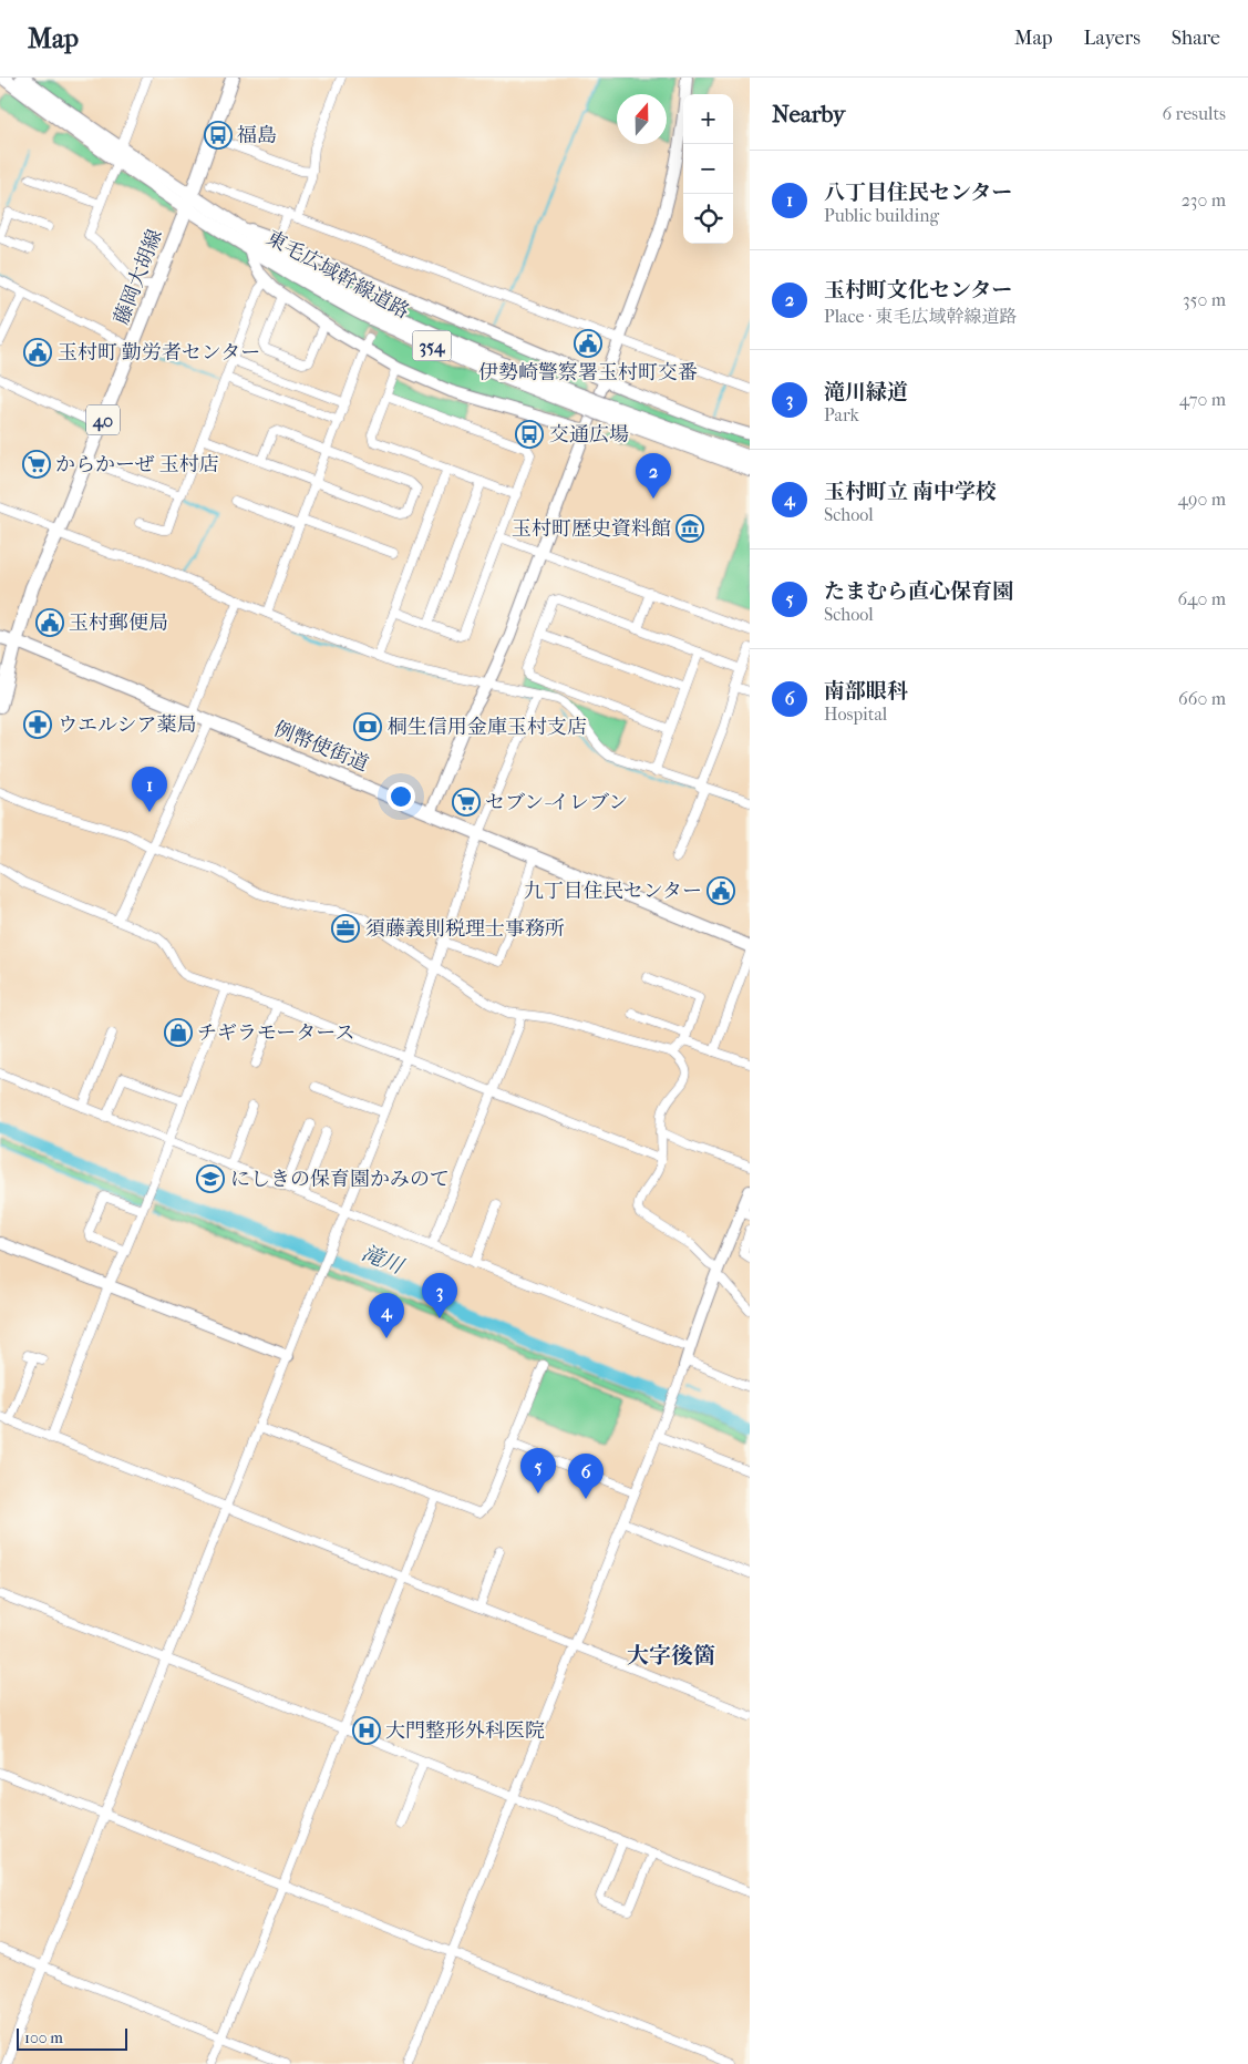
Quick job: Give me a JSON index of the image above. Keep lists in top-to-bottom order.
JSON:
{
  "streets": {
    "main road": [
      "東毛広域幹線道路",
      "藤岡大胡線",
      "354",
      "40",
      "例幣使街道"
    ]
  },
  "crossings": [
    ["東毛広域幹線道路", "藤岡大胡線"],
    ["東毛広域幹線道路", "354"],
    ["藤岡大胡線", "例幣使街道"]
  ],
  "districts": ["大字後箇"],
  "water": ["滝川"],
  "places": {
    "bus stop": ["福島", "交通広場"],
    "public building": [
      "伊勢崎警察署玉村町交番",
      "玉村町 勤労者センター",
      "玉村郵便局",
      "九丁目住民センター"
    ],
    "supermarket": ["からかーぜ 玉村店", "セブン-イレブン"],
    "museum": ["玉村町歴史資料館"],
    "pharmacy": ["ウエルシア薬局"],
    "bank": ["桐生信用金庫玉村支店"],
    "office": ["須藤義則税理士事務所"],
    "shop": ["チギラモータース"],
    "school or university": ["にしきの保育園かみのて"],
    "hospital": ["大門整形外科医院"]
  },
  "scale_bar": "100 m",
  "north": "top",
  "page": {
    "header": "Map",
    "nav": ["Map", "Layers", "Share"],
    "heading": ["Nearby", "6 results"],
    "map_buttons": ["+", "−"],
    "list": [
      {
        "mark": "1",
        "name": "八丁目住民センター",
        "note": "Public building",
        "value": "230 m"
      },
      {
        "mark": "2",
        "name": "玉村町文化センター",
        "note": "Place · 東毛広域幹線道路",
        "value": "350 m"
      },
      {
        "mark": "3",
        "name": "滝川緑道",
        "note": "Park",
        "value": "470 m"
      },
      {
        "mark": "4",
        "name": "玉村町立 南中学校",
        "note": "School",
        "value": "490 m"
      },
      {
        "mark": "5",
        "name": "たまむら直心保育園",
        "note": "School",
        "value": "640 m"
      },
      {
        "mark": "6",
        "name": "南部眼科",
        "note": "Hospital",
        "value": "660 m"
      }
    ],
    "pins": [
      "2",
      "1",
      "3",
      "4",
      "5",
      "6"
    ],
    "scale": "100 m"
  }
}
